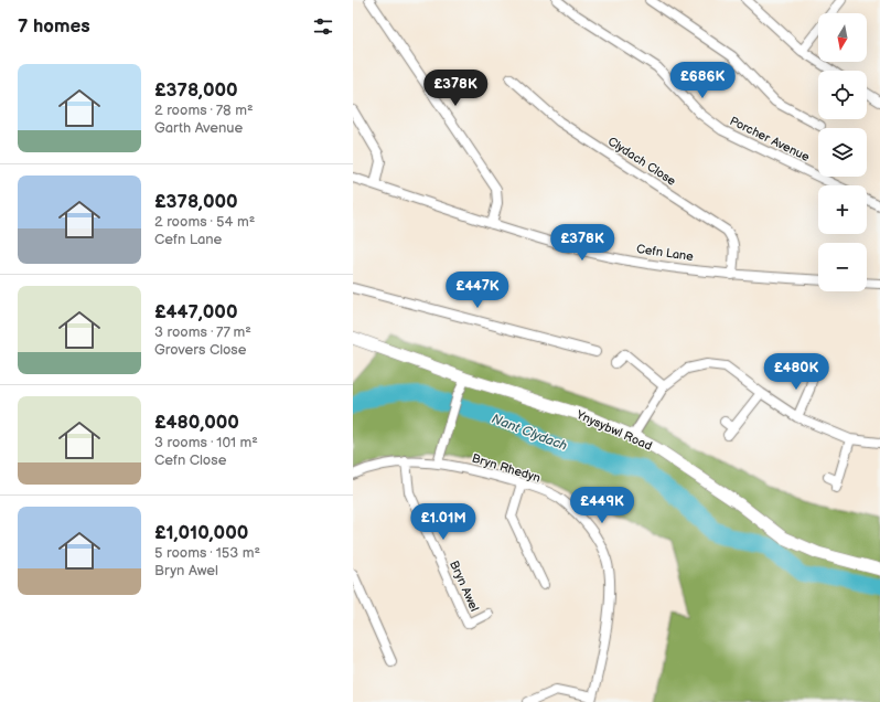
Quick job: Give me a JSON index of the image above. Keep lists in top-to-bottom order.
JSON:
{
  "streets": {
    "main road": ["Ynysybwl Road"],
    "street": [
      "Porcher Avenue",
      "Clydach Close",
      "Cefn Lane",
      "Bryn Rhedyn",
      "Bryn Awel"
    ]
  },
  "crossings": [
    ["Clydach Close", "Cefn Lane"],
    ["Bryn Rhedyn", "Bryn Awel"]
  ],
  "water": ["Nant Clydach"],
  "north": "bottom",
  "page": {
    "heading": "7 homes",
    "map_buttons": ["+", "−"],
    "list": [
      {
        "name": "£378,000",
        "note": "2 rooms · 78 m² · Garth Avenue"
      },
      {
        "name": "£378,000",
        "note": "2 rooms · 54 m² · Cefn Lane"
      },
      {
        "name": "£447,000",
        "note": "3 rooms · 77 m² · Grovers Close"
      },
      {
        "name": "£480,000",
        "note": "3 rooms · 101 m² · Cefn Close"
      },
      {
        "name": "£1,010,000",
        "note": "5 rooms · 153 m² · Bryn Awel"
      }
    ],
    "price": [
      "£686K",
      "£378K",
      "£378K",
      "£447K",
      "£480K",
      "£449K",
      "£1.01M"
    ]
  }
}
